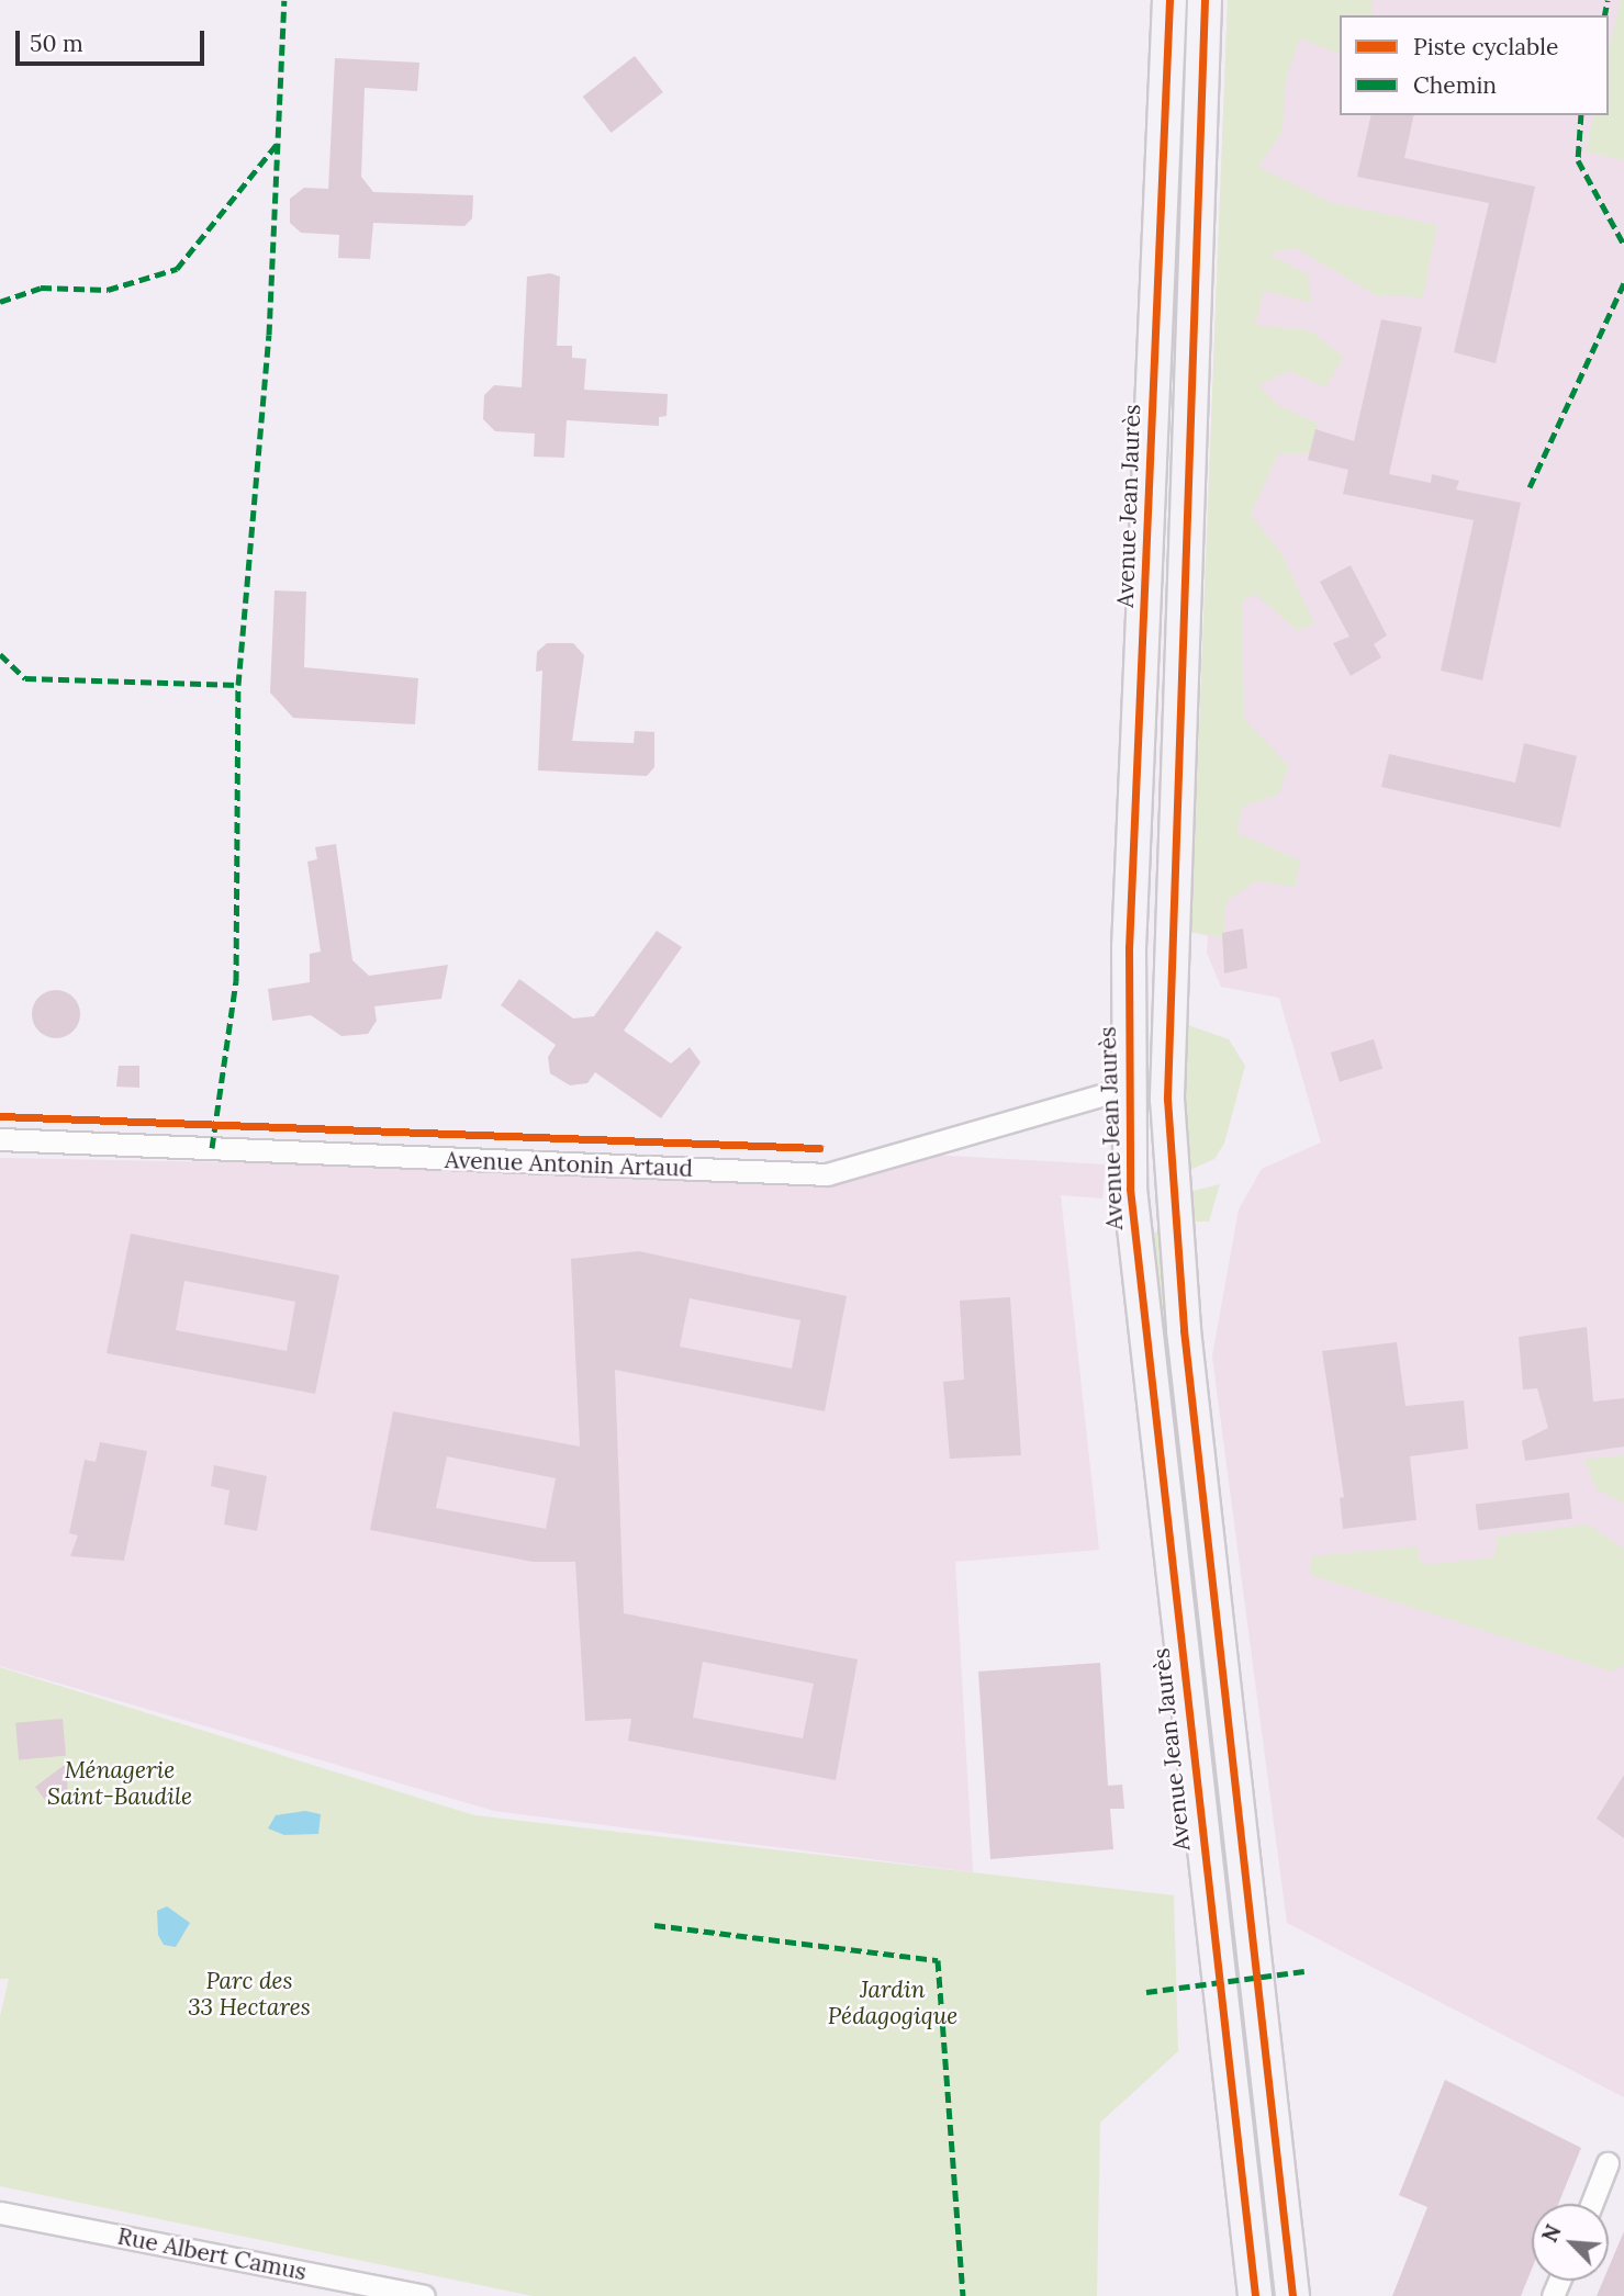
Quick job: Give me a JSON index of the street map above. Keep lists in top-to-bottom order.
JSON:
{
  "streets": {
    "main road": ["Avenue Jean Jaurès"],
    "street": ["Avenue Antonin Artaud", "Rue Albert Camus"]
  },
  "crossings": [
    ["Avenue Jean Jaurès", "Avenue Antonin Artaud"]
  ],
  "parks": ["Ménagerie Saint-Baudile", "Parc des 33 Hectares", "Jardin Pédagogique"],
  "legend": ["Piste cyclable", "Chemin"],
  "scale_bar": "50 m",
  "north": "top left"
}
